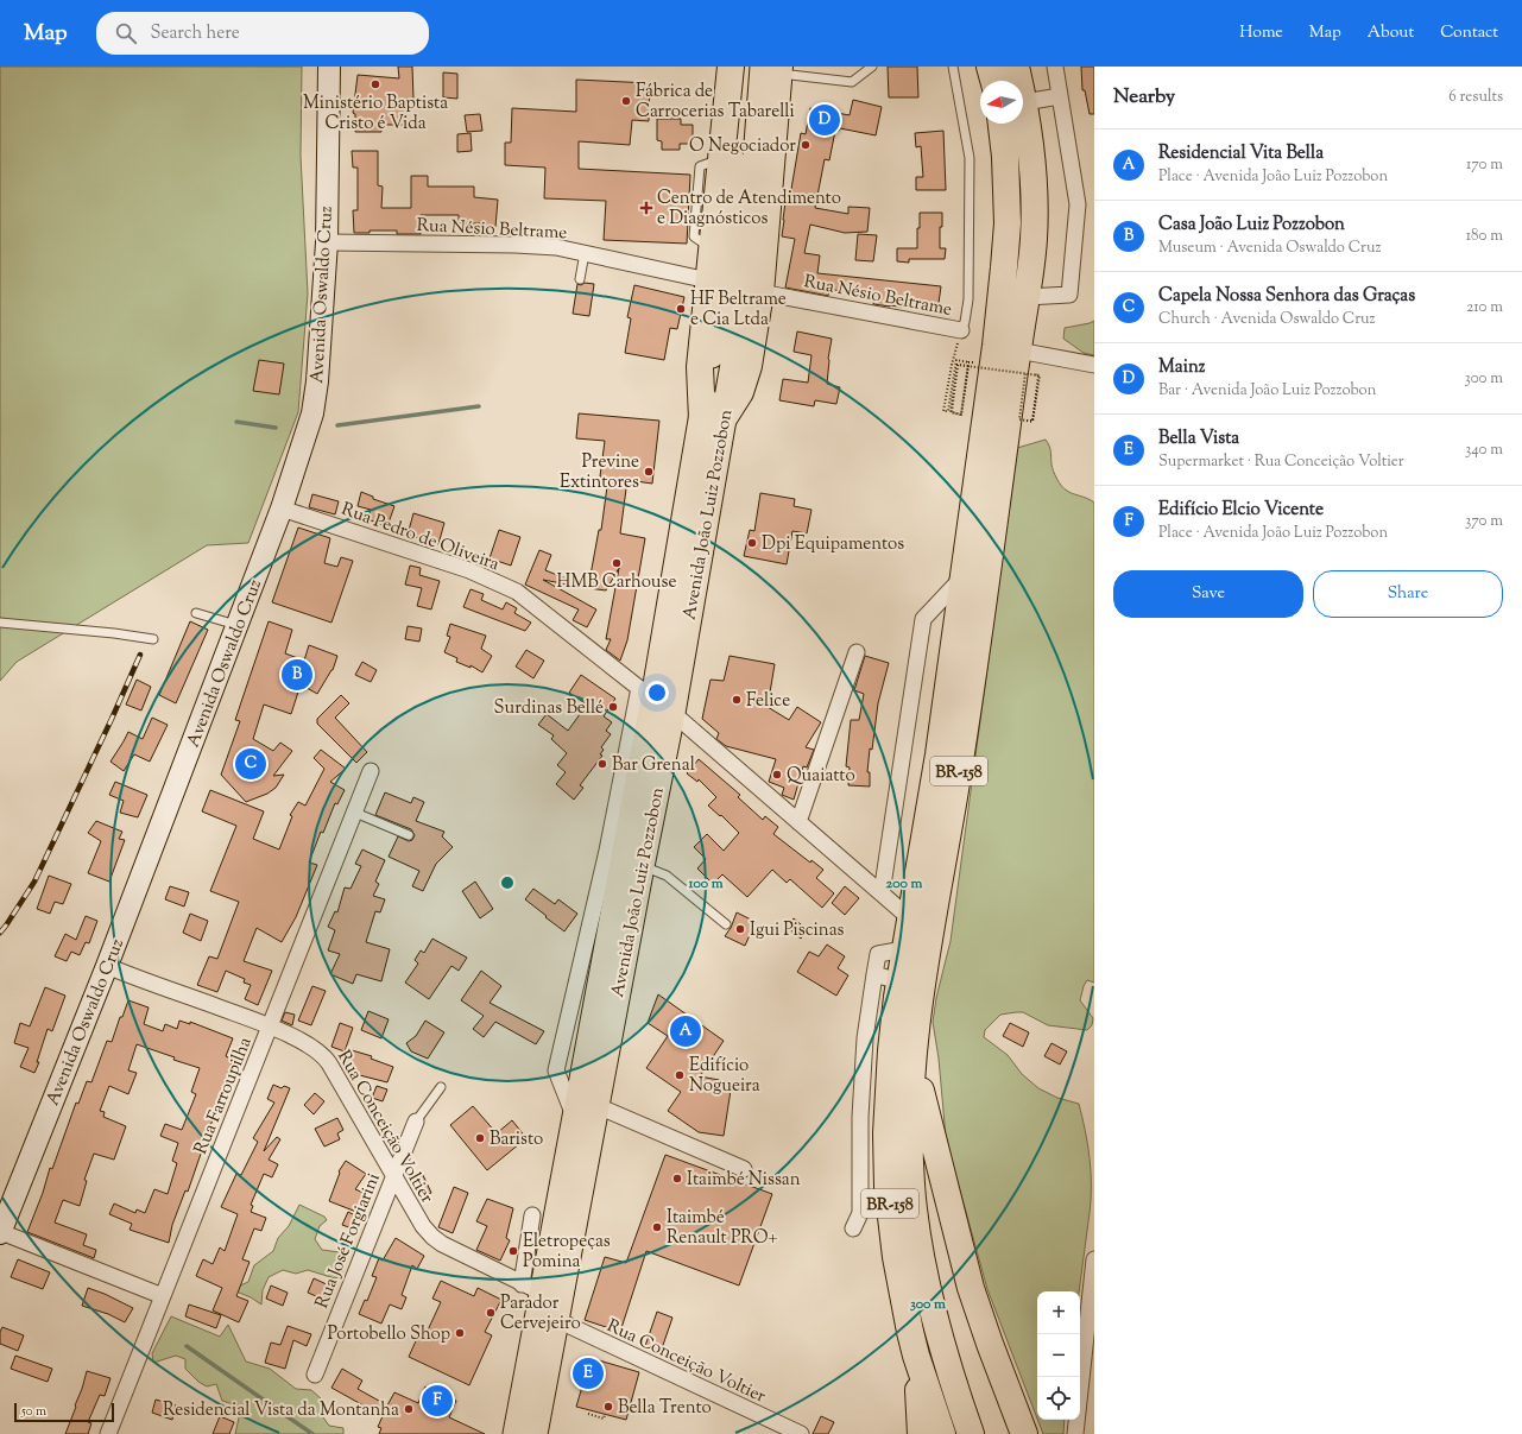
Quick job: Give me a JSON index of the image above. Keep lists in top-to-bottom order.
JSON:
{
  "streets": {
    "highway": ["BR-158"],
    "main road": ["Avenida João Luiz Pozzobon"],
    "street": [
      "Rua Nésio Beltrame",
      "Avenida Oswaldo Cruz",
      "Rua Pedro de Oliveira",
      "Rua Farroupilha",
      "Rua Conceição Voltier",
      "Rua José Forgiarini"
    ]
  },
  "crossings": [
    ["Rua Nésio Beltrame", "Avenida Oswaldo Cruz"],
    ["Avenida Oswaldo Cruz", "Rua Pedro de Oliveira"],
    ["Avenida Oswaldo Cruz", "Rua Conceição Voltier"],
    ["Avenida João Luiz Pozzobon", "Rua Pedro de Oliveira"],
    ["Avenida João Luiz Pozzobon", "Rua Conceição Voltier"],
    ["Rua Pedro de Oliveira", "BR-158"],
    ["Rua Farroupilha", "Rua Conceição Voltier"],
    ["Rua Conceição Voltier", "Rua José Forgiarini"]
  ],
  "places": {
    "other": [
      "Ministério Baptista Cristo é Vida",
      "Fábrica de Carrocerias Tabarelli",
      "O Negociador",
      "HF Beltrame e Cia Ltda",
      "Previne Extintores",
      "Dpi Equipamentos",
      "HMB Carhouse",
      "Felice",
      "Surdinas Bellé",
      "Bar Grenal",
      "Quaiatto",
      "Igui Piscinas",
      "Edifício Nogueira",
      "Baristo",
      "Itaimbé Nissan",
      "Itaimbé Renault PRO+",
      "Eletropeças Pomina",
      "Parador Cervejeiro",
      "Portobello Shop",
      "Bella Trento",
      "Residencial Vista da Montanha"
    ],
    "health": ["Centro de Atendimento e Diagnósticos"]
  },
  "scale_bar": "50 m",
  "north": "left",
  "page": {
    "header": "Map",
    "search": "Search here",
    "nav": [
      "Home",
      "Map",
      "About",
      "Contact"
    ],
    "heading": ["Nearby", "6 results"],
    "pins": [
      "D",
      "B",
      "C",
      "A",
      "E",
      "F"
    ],
    "list": [
      {
        "mark": "A",
        "name": "Residencial Vita Bella",
        "note": "Place · Avenida João Luiz Pozzobon",
        "value": "170 m"
      },
      {
        "mark": "B",
        "name": "Casa João Luiz Pozzobon",
        "note": "Museum · Avenida Oswaldo Cruz",
        "value": "180 m"
      },
      {
        "mark": "C",
        "name": "Capela Nossa Senhora das Graças",
        "note": "Church · Avenida Oswaldo Cruz",
        "value": "210 m"
      },
      {
        "mark": "D",
        "name": "Mainz",
        "note": "Bar · Avenida João Luiz Pozzobon",
        "value": "300 m"
      },
      {
        "mark": "E",
        "name": "Bella Vista",
        "note": "Supermarket · Rua Conceição Voltier",
        "value": "340 m"
      },
      {
        "mark": "F",
        "name": "Edifício Elcio Vicente",
        "note": "Place · Avenida João Luiz Pozzobon",
        "value": "370 m"
      }
    ],
    "buttons": ["Save", "Share"],
    "map_buttons": ["+", "−"],
    "scale": "50 m"
  },
  "rings": ["100 m", "200 m", "300 m"]
}
